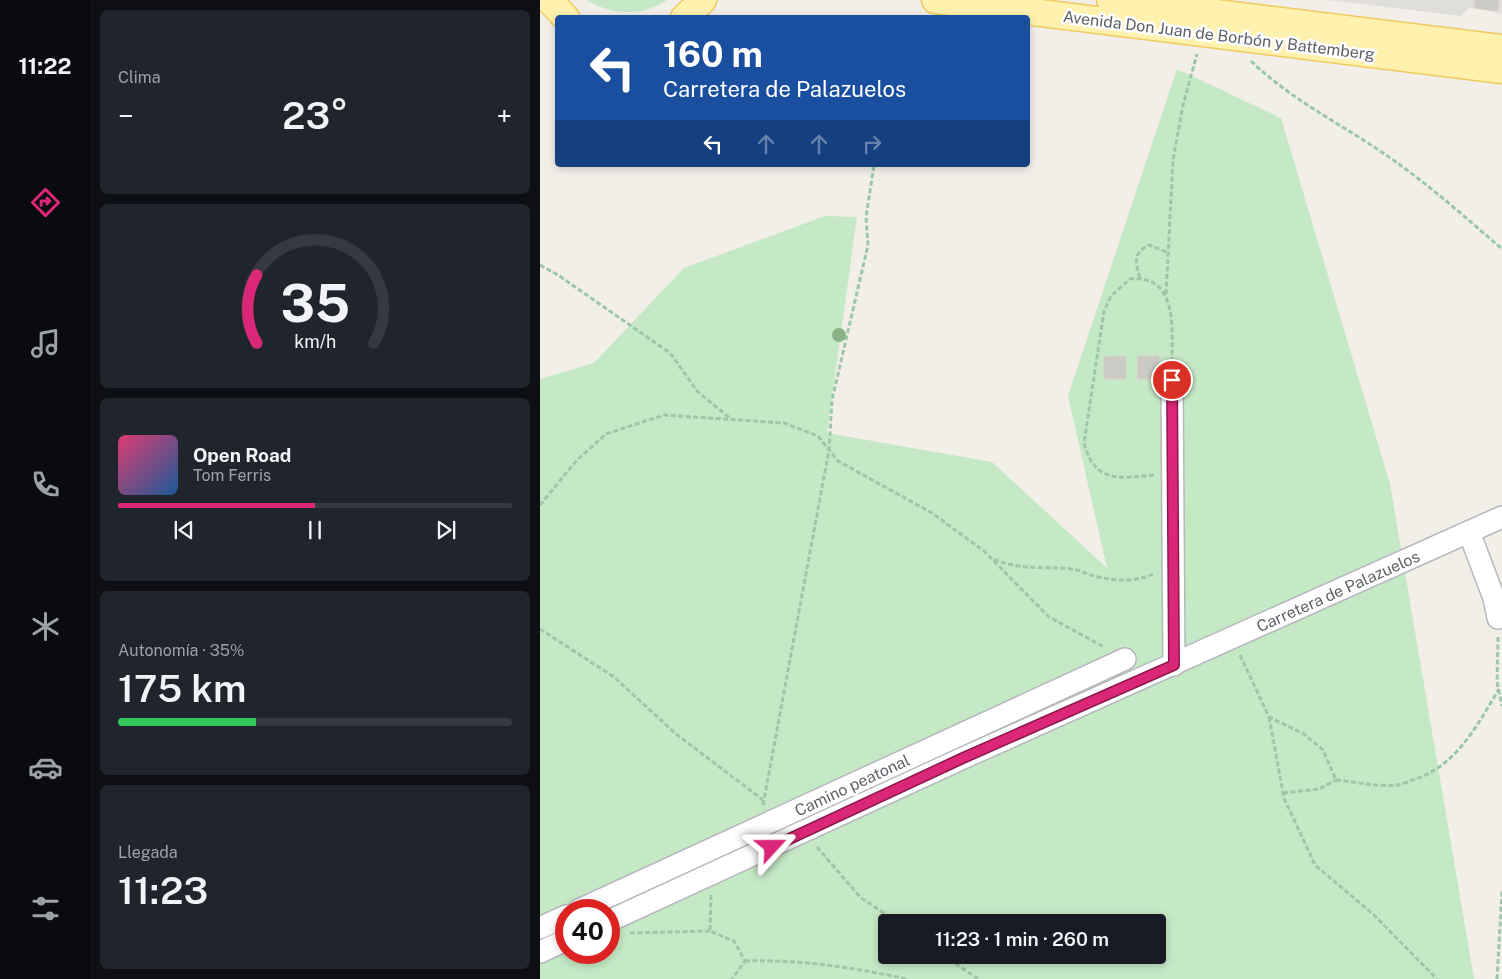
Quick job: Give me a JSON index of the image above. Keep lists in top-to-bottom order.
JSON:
{
  "streets": {
    "main road": ["Avenida Don Juan de Borbón y Battemberg"],
    "street": ["Carretera de Palazuelos", "Camino peatonal"]
  },
  "page": {
    "tabs": "11:22",
    "tile": [
      "Clima",
      ["Autonomía · 35%", "175 km"],
      ["Llegada", "11:23"]
    ],
    "turn": ["160 m", "Carretera de Palazuelos"],
    "heat": ["−", "23°", "+"],
    "song": ["Open Road", "Tom Ferris"],
    "limit": "40",
    "trip": "11:23 · 1 min · 260 m",
    "gauge": ["35", "km/h"]
  }
}
